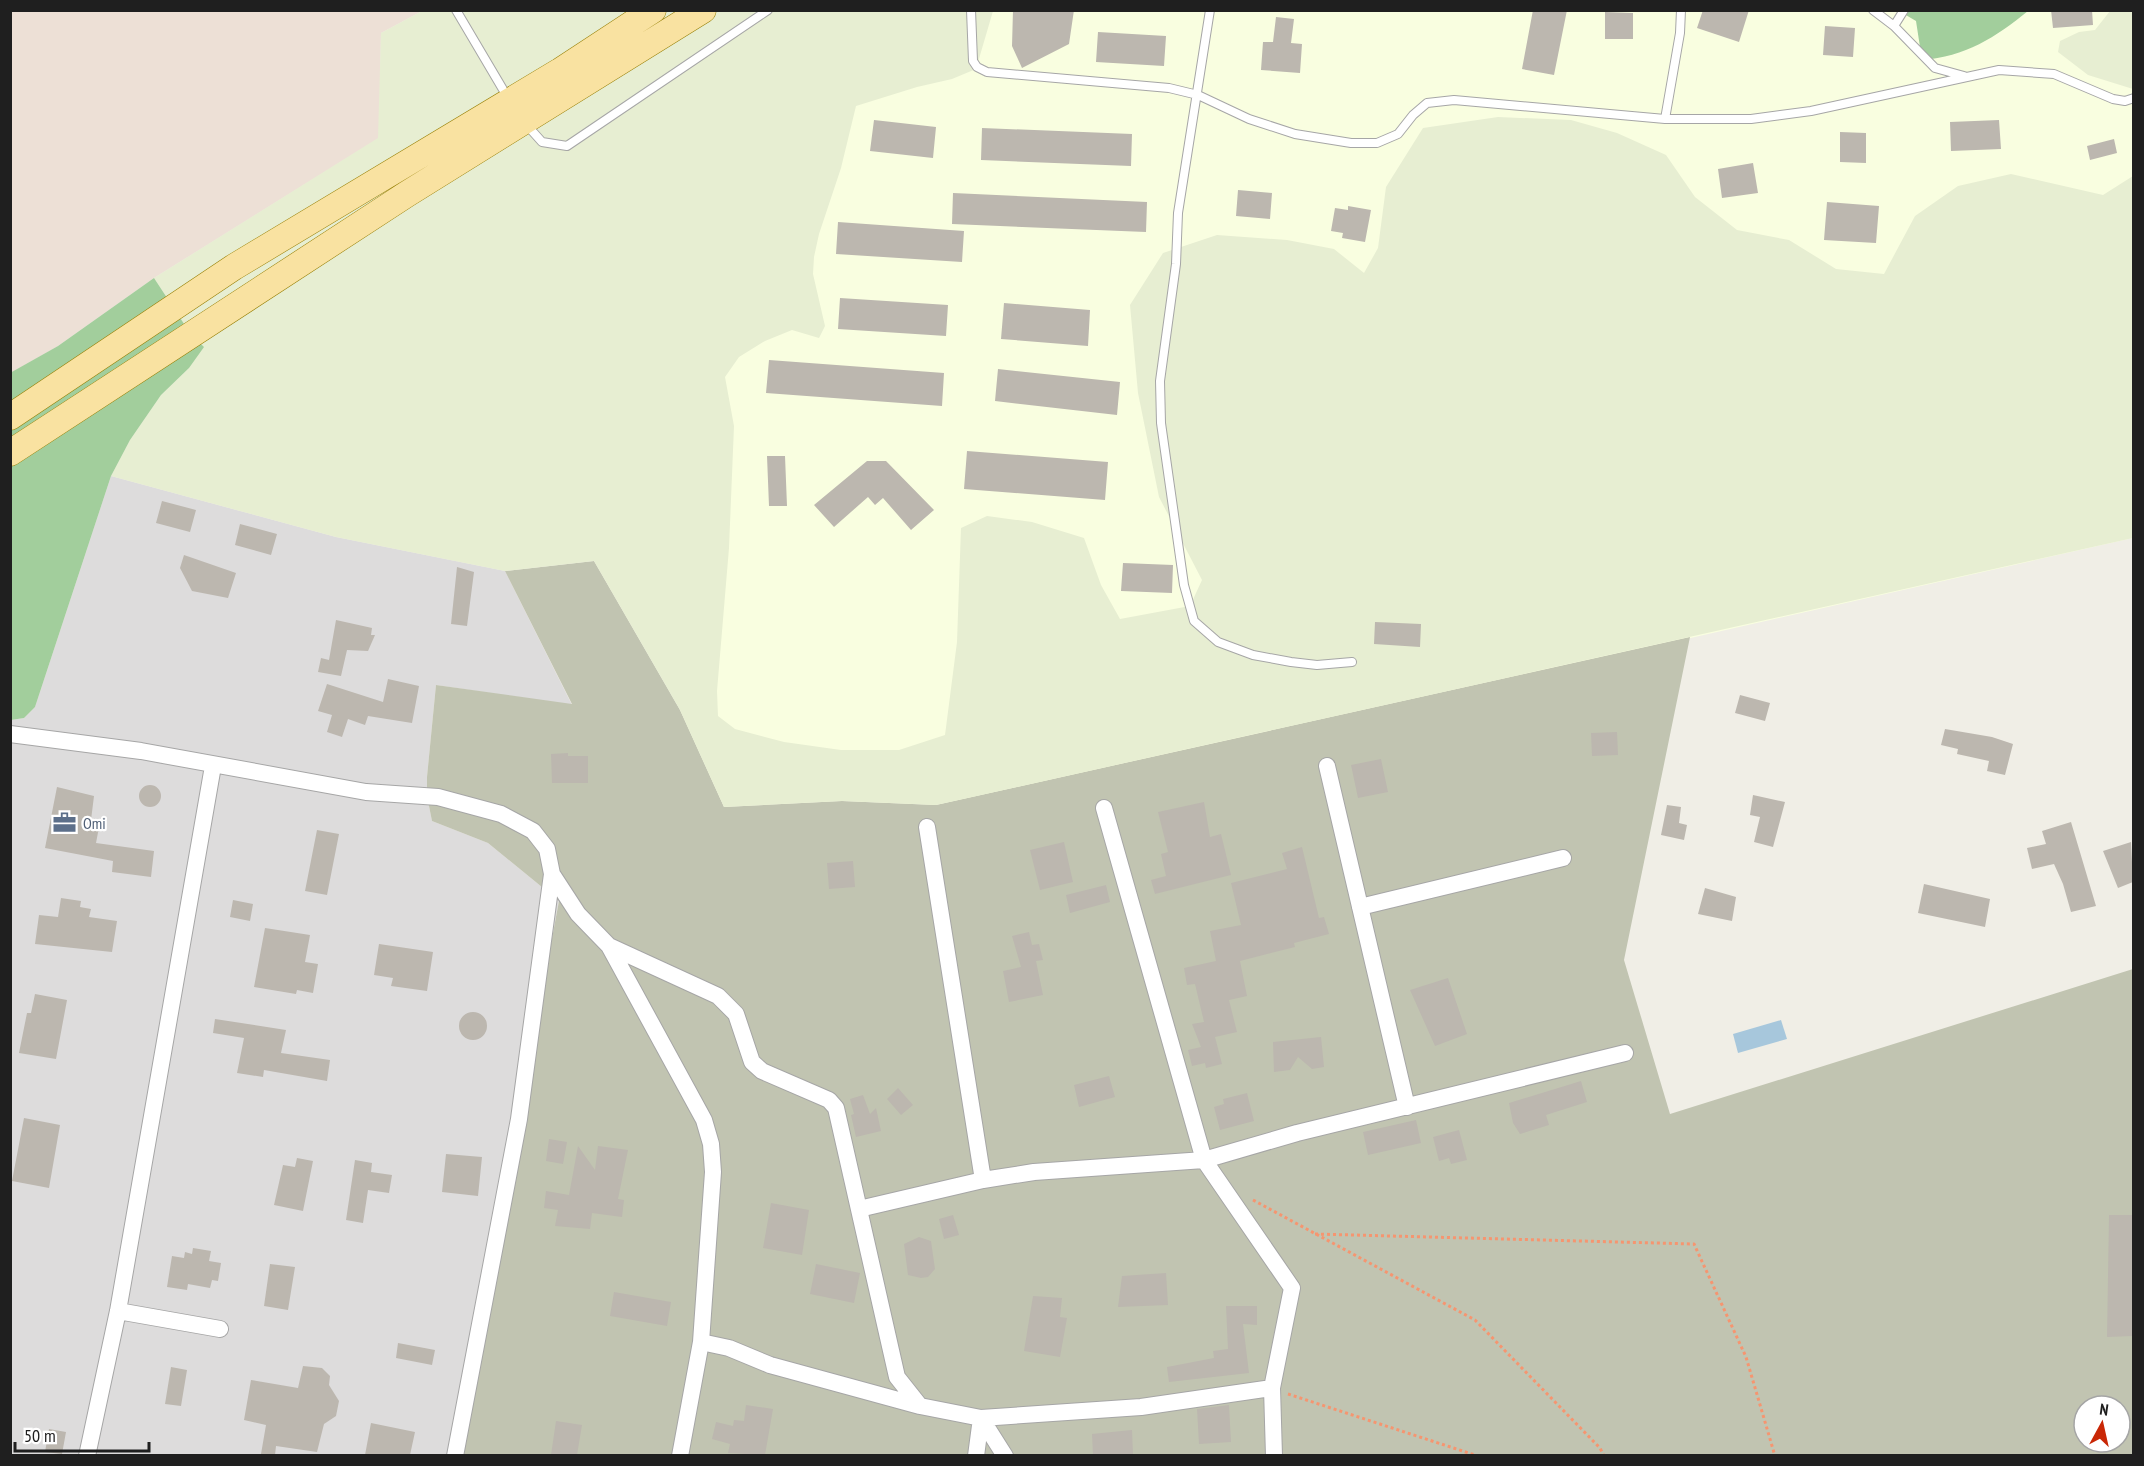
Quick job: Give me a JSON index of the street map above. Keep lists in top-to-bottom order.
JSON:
{
  "places": {
    "office": ["Omi"]
  },
  "scale_bar": "50 m",
  "north": "top"
}
